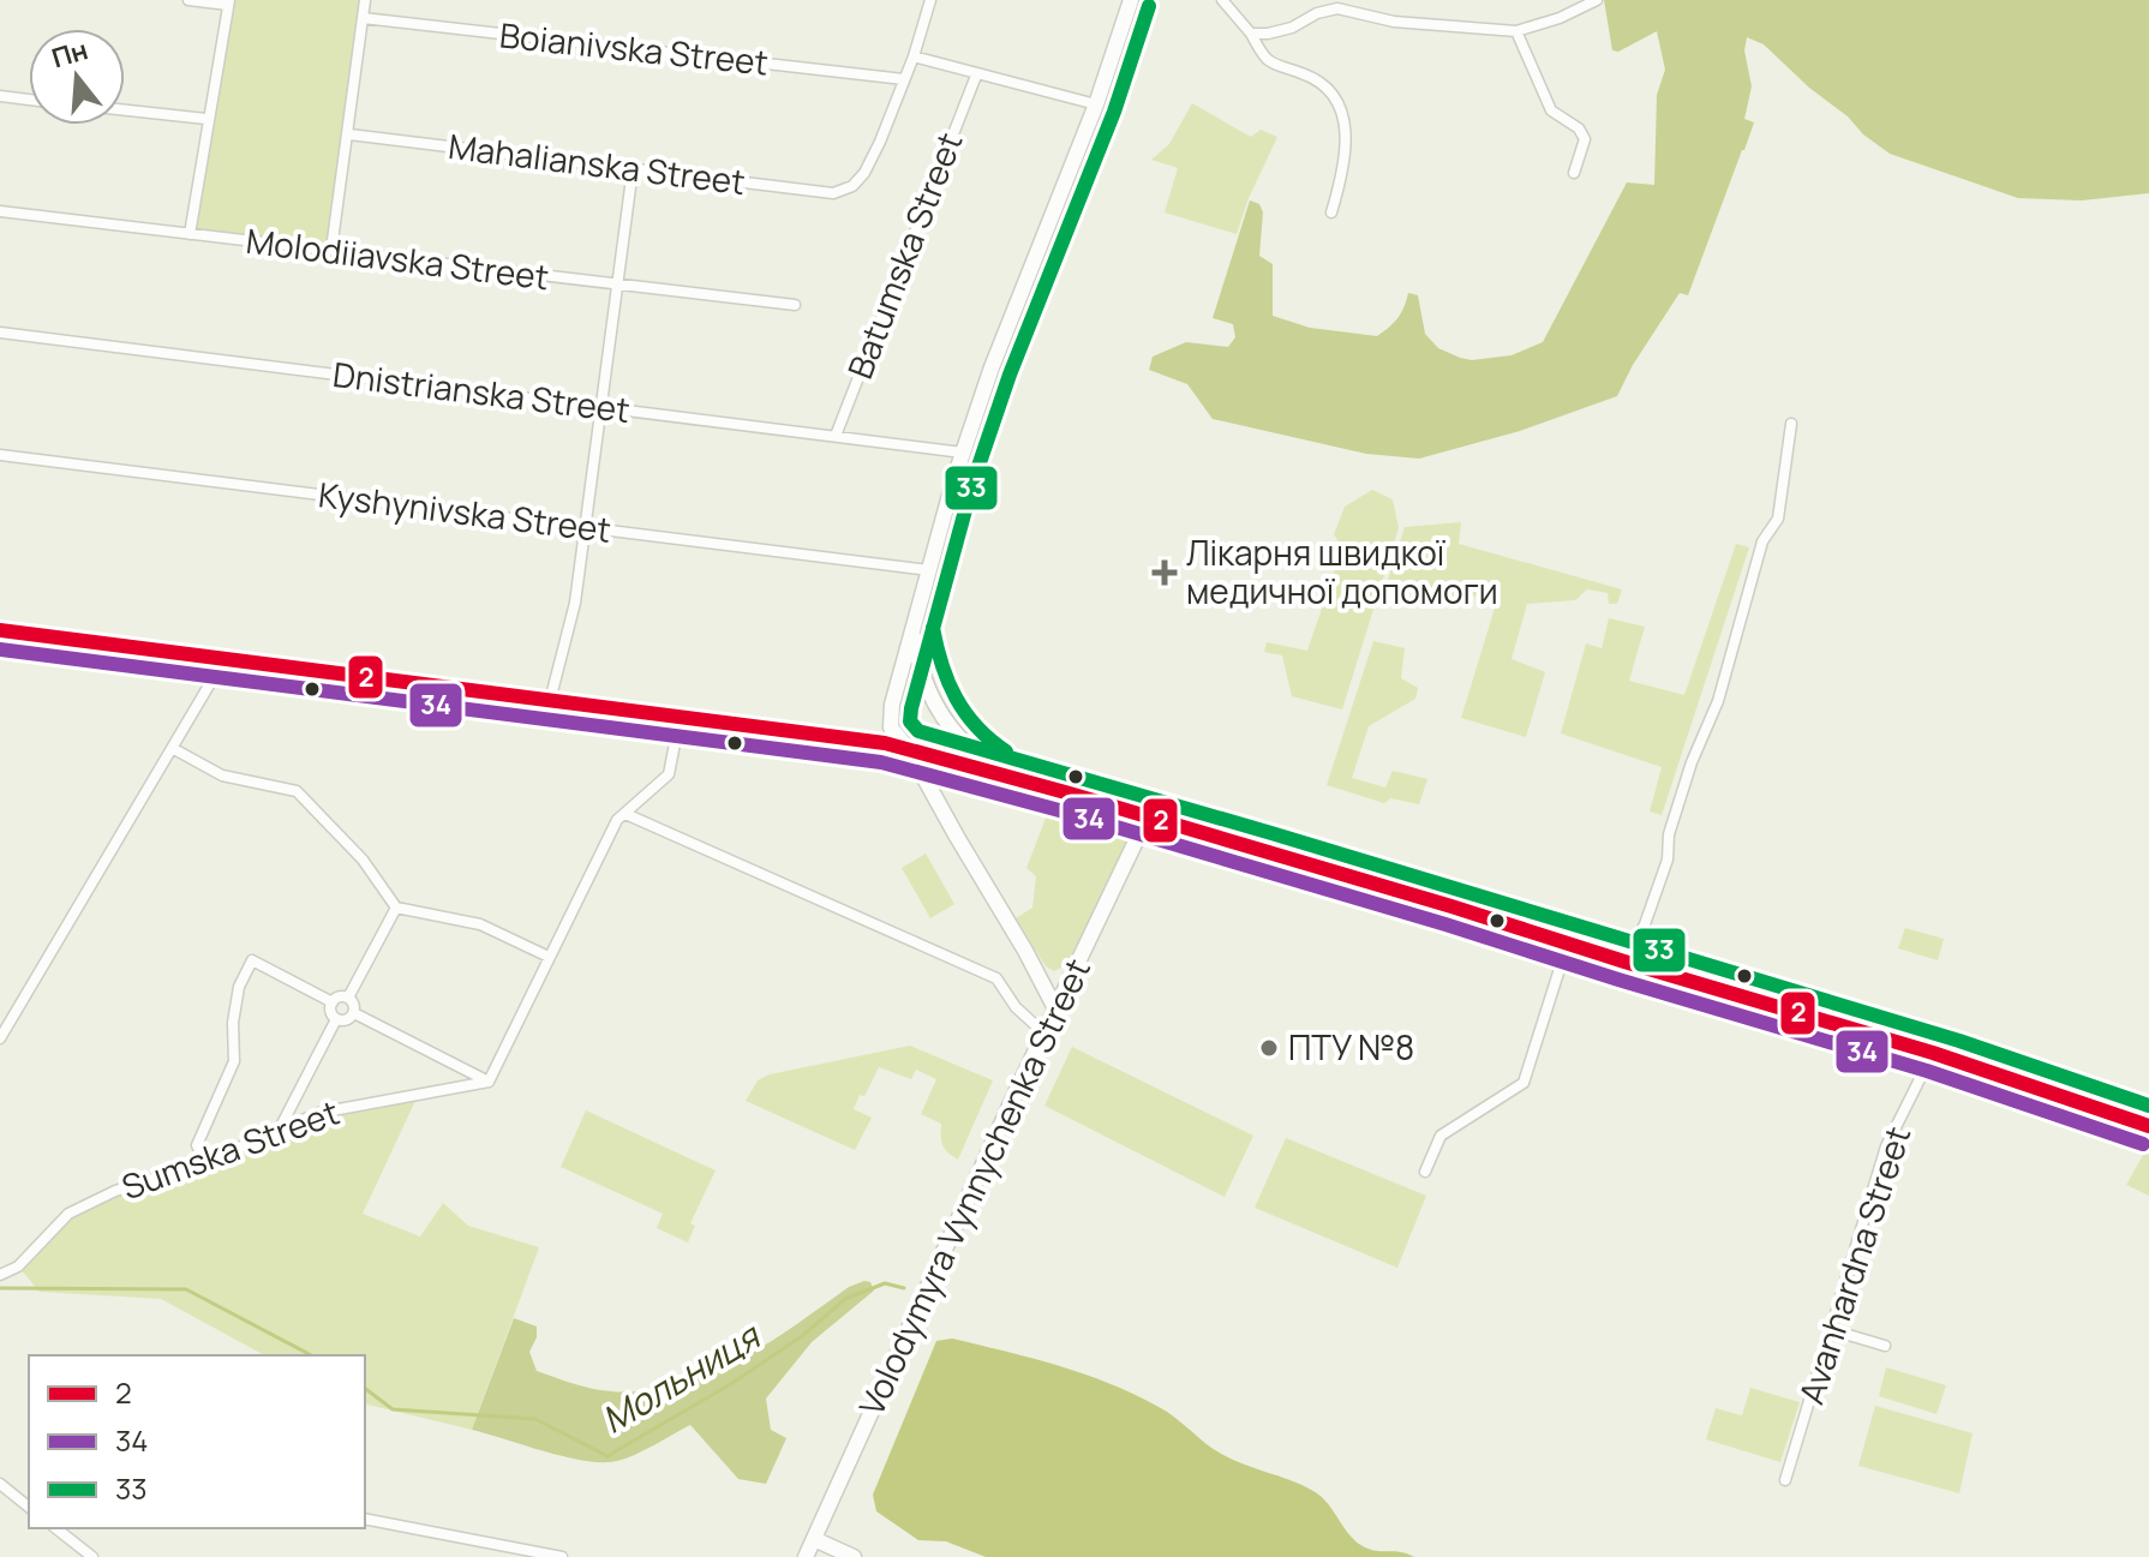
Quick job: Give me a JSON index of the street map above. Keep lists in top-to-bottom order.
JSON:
{
  "streets": {
    "main road": ["Volodymyra Vynnychenka Street"],
    "street": [
      "Boianivska Street",
      "Mahalianska Street",
      "Batumska Street",
      "Molodiiavska Street",
      "Dnistrianska Street",
      "Kyshynivska Street",
      "Sumska Street",
      "Avanhardna Street"
    ]
  },
  "crossings": [
    ["Boianivska Street", "Mahalianska Street"],
    ["Batumska Street", "Dnistrianska Street"]
  ],
  "water": ["Мольниця"],
  "places": {
    "health": ["Лікарня швидкої медичної допомоги"],
    "other": ["ПТУ №8"]
  },
  "lines": ["transit line 33", "transit line 2", "transit line 34"],
  "legend": ["2", "34", "33"],
  "north": "top"
}
